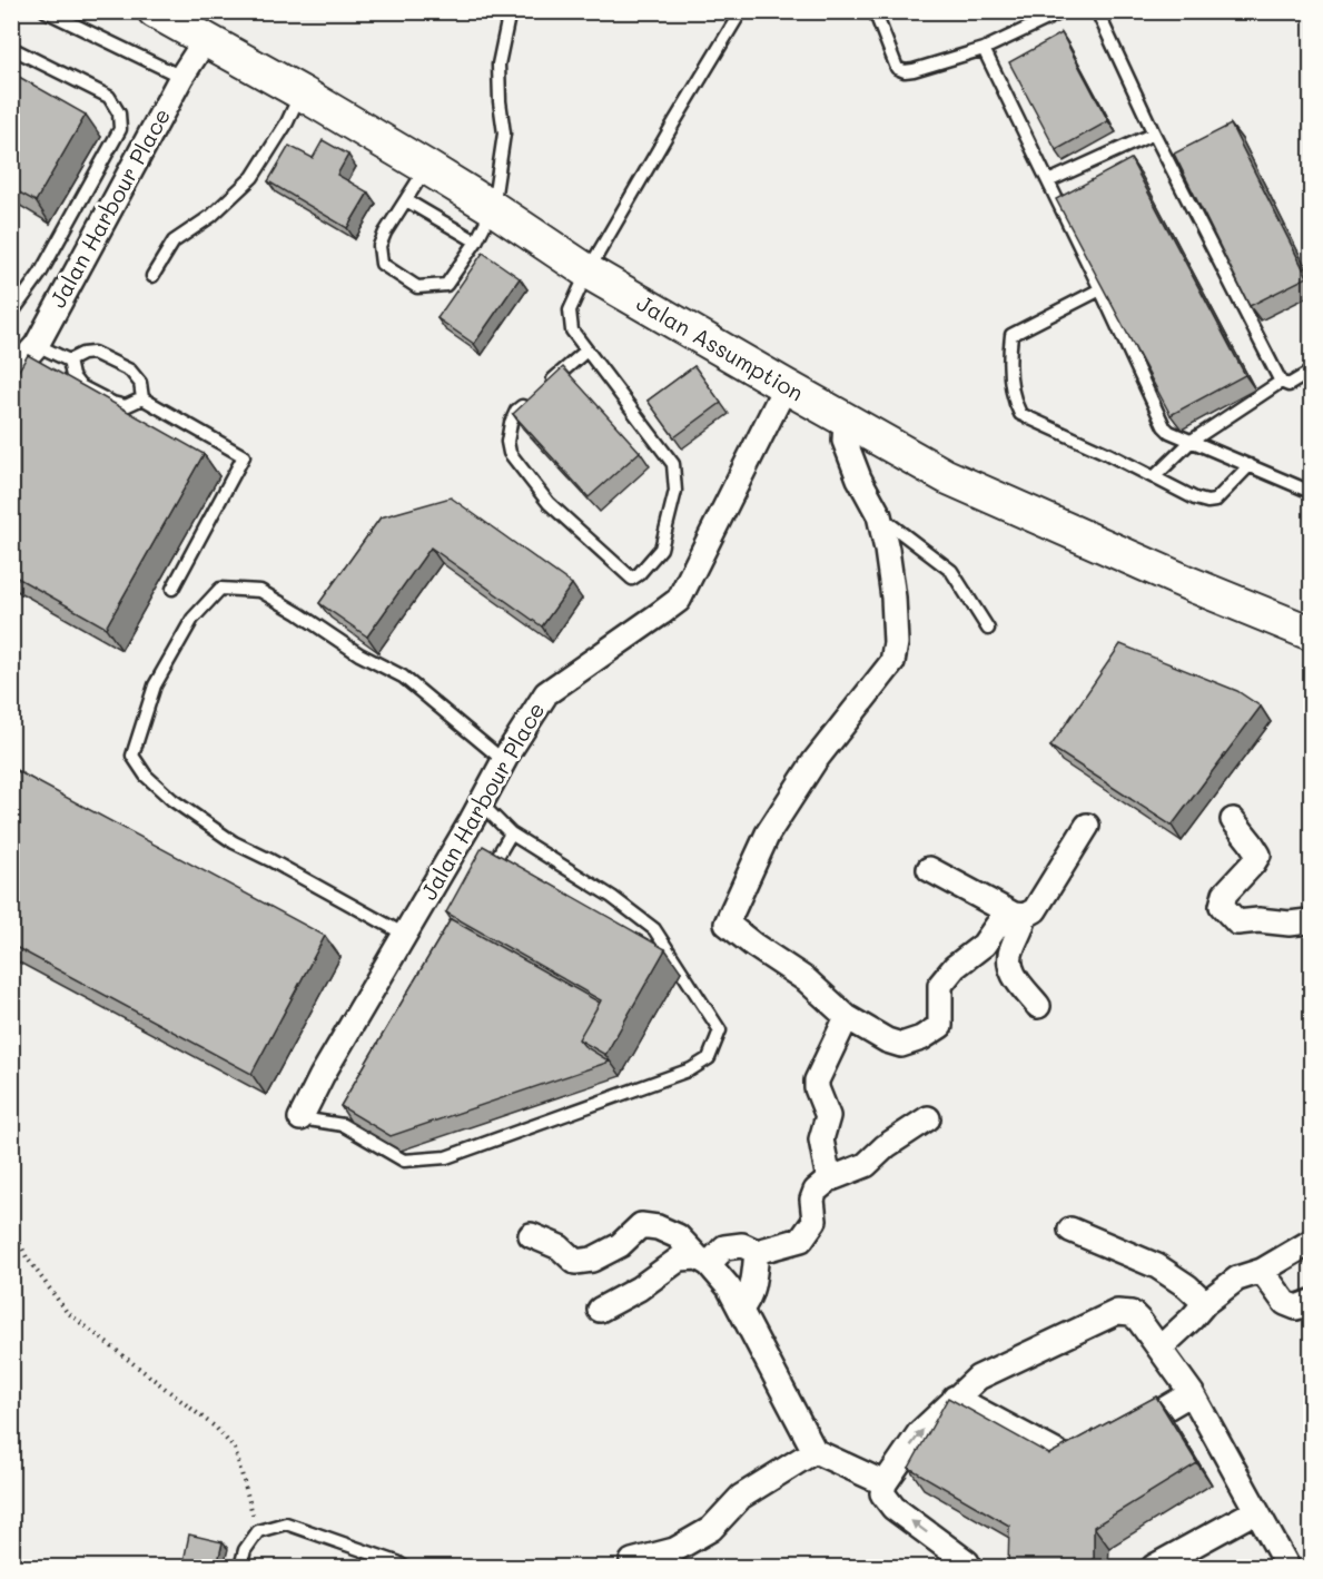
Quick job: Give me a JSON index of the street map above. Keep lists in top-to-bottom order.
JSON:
{
  "streets": {
    "street": ["Jalan Harbour Place", "Jalan Assumption"]
  },
  "crossings": [
    ["Jalan Harbour Place", "Jalan Assumption"]
  ]
}
